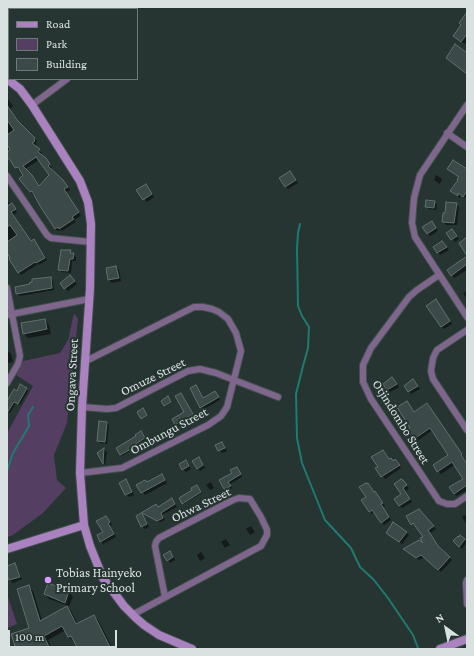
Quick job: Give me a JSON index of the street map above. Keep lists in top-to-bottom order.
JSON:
{
  "streets": {
    "street": [
      "Ongava Street",
      "Omuze Street",
      "Otjindombo Street",
      "Ombungu Street",
      "Ohwa Street"
    ]
  },
  "crossings": [
    ["Ongava Street", "Omuze Street"],
    ["Ongava Street", "Ombungu Street"],
    ["Ongava Street", "Ohwa Street"],
    ["Omuze Street", "Ombungu Street"]
  ],
  "places": ["Tobias Hainyeko Primary School"],
  "legend": ["Road", "Park", "Building"],
  "scale_bar": "100 m",
  "north": "top left"
}
